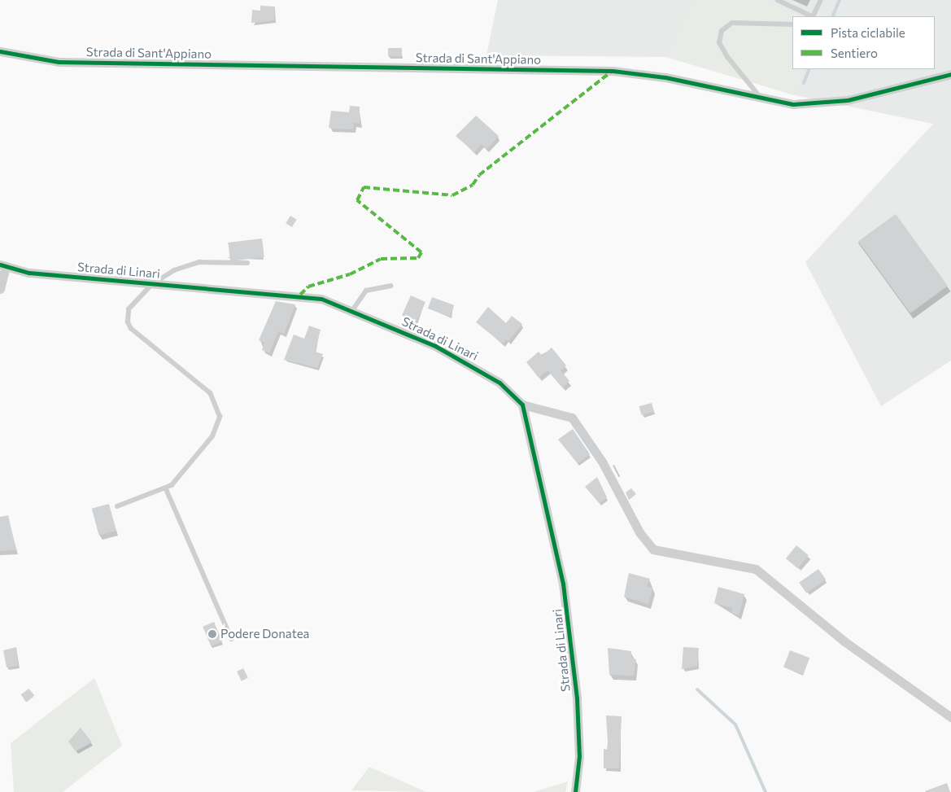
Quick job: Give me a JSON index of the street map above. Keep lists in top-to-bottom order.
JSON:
{
  "streets": {
    "street": ["Strada di Sant'Appiano", "Strada di Linari"]
  },
  "places": ["Podere Donatea"],
  "legend": ["Pista ciclabile", "Sentiero"]
}
